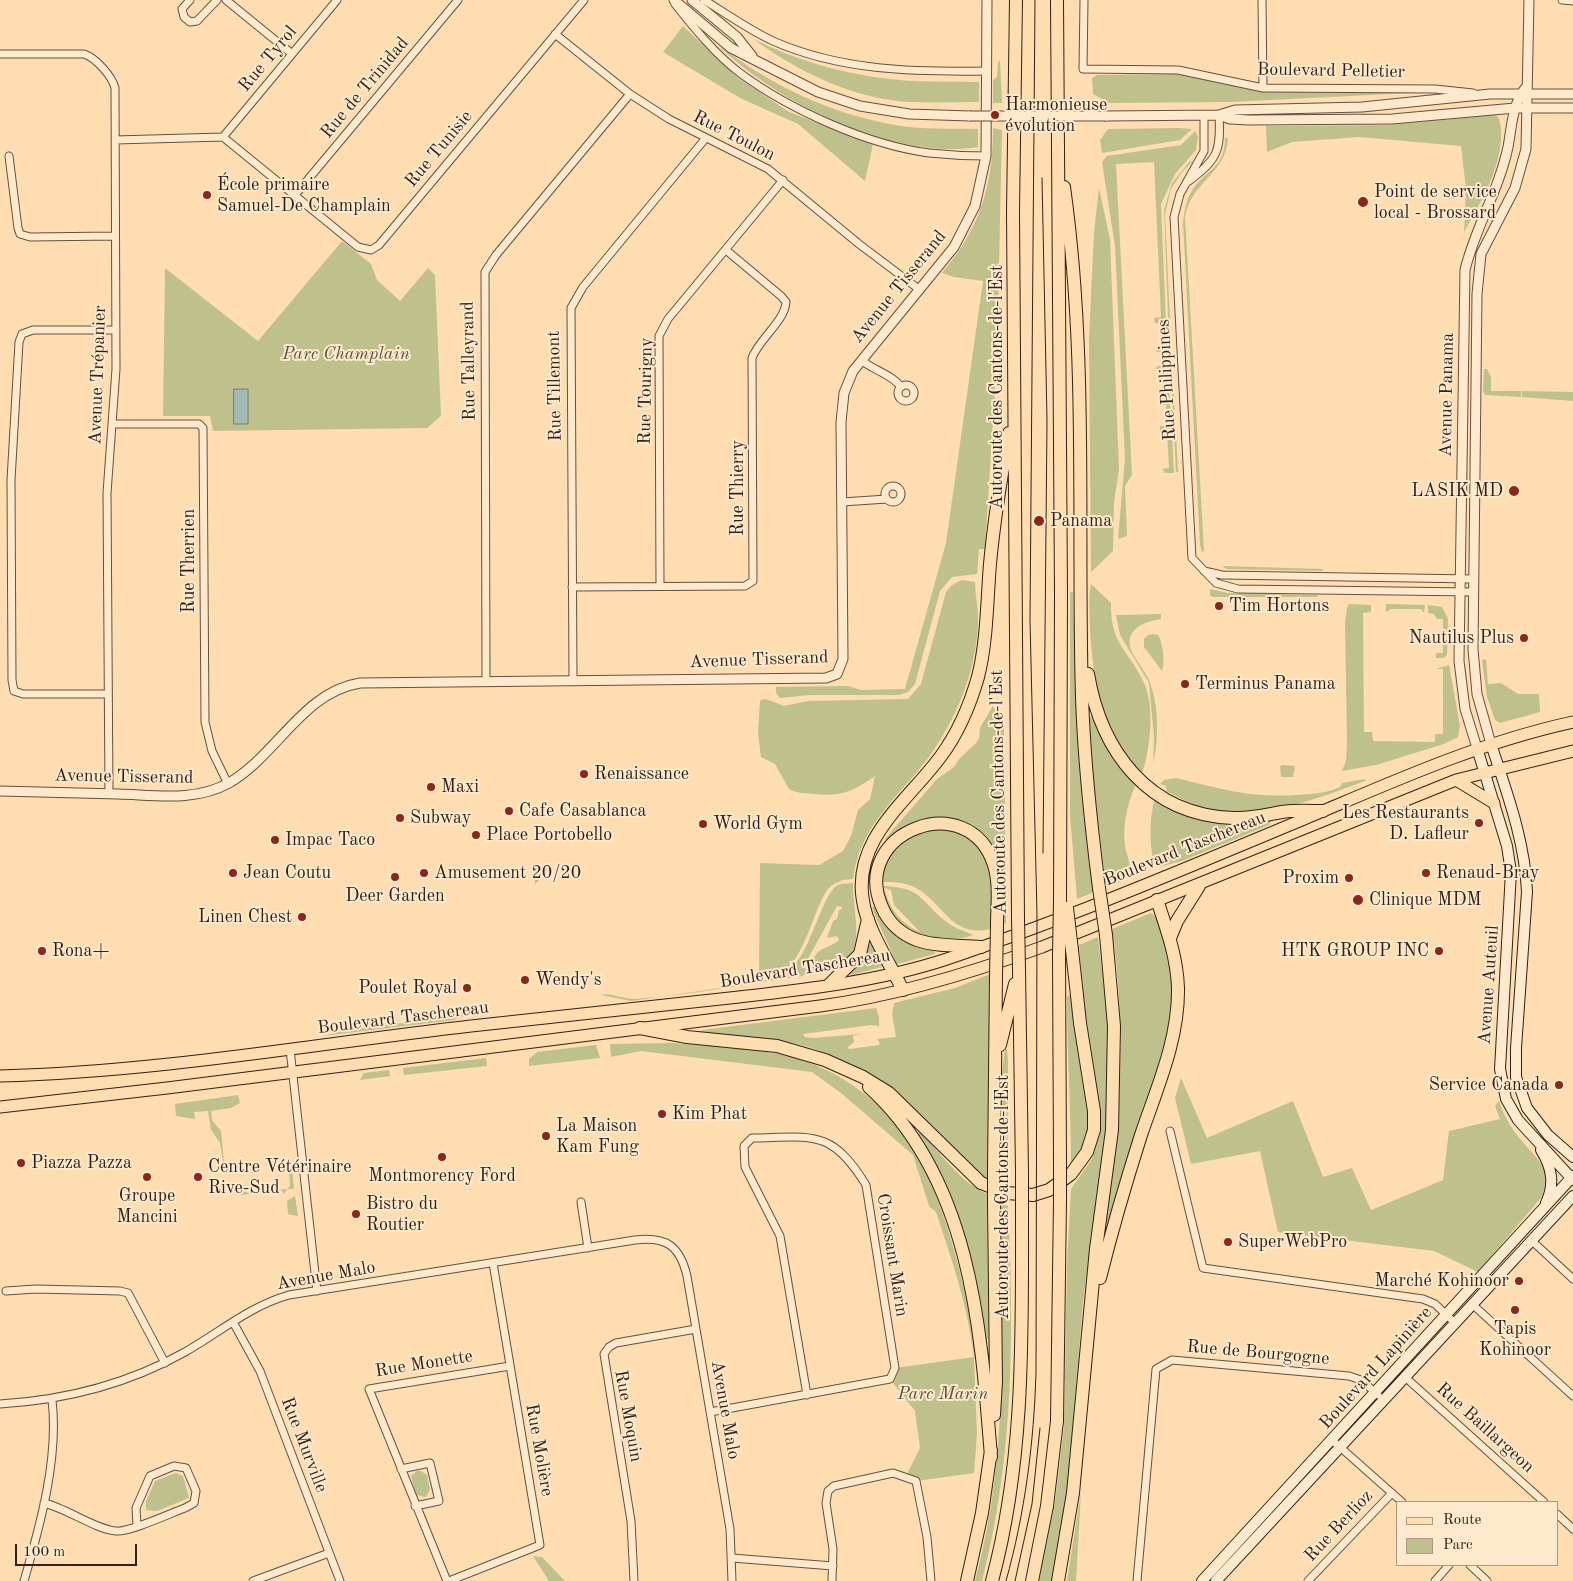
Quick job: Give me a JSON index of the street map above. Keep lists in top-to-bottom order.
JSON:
{
  "streets": {
    "highway": ["Autoroute des Cantons-de-l'Est"],
    "main road": [
      "Avenue Panama",
      "Boulevard Taschereau",
      "Avenue Auteuil",
      "Boulevard Lapinière"
    ],
    "street": [
      "Rue Tyrol",
      "Boulevard Pelletier",
      "Rue de Trinidad",
      "Rue Toulon",
      "Rue Tunisie",
      "Avenue Tisserand",
      "Rue Talleyrand",
      "Avenue Trépanier",
      "Rue Philippines",
      "Rue Tillemont",
      "Rue Tourigny",
      "Rue Thierry",
      "Rue Therrien",
      "Croissant Marin",
      "Avenue Malo",
      "Rue de Bourgogne",
      "Rue Monette",
      "Rue Moquin",
      "Rue Baillargeon",
      "Rue Murville",
      "Rue Molière",
      "Rue Berlioz"
    ]
  },
  "crossings": [
    ["Rue Tyrol", "Rue Tunisie"],
    ["Boulevard Pelletier", "Avenue Tisserand"],
    ["Boulevard Pelletier", "Rue Philippines"],
    ["Boulevard Pelletier", "Avenue Panama"],
    ["Rue de Trinidad", "Rue Tunisie"],
    ["Rue Toulon", "Rue Tunisie"],
    ["Rue Toulon", "Avenue Tisserand"],
    ["Rue Toulon", "Rue Talleyrand"],
    ["Rue Toulon", "Rue Tillemont"],
    ["Rue Toulon", "Rue Tourigny"],
    ["Avenue Tisserand", "Rue Talleyrand"],
    ["Avenue Tisserand", "Avenue Trépanier"],
    ["Avenue Tisserand", "Rue Tillemont"],
    ["Avenue Tisserand", "Rue Therrien"],
    ["Avenue Trépanier", "Rue Therrien"],
    ["Rue Philippines", "Avenue Panama"],
    ["Rue Tillemont", "Rue Thierry"],
    ["Rue Tourigny", "Rue Thierry"],
    ["Avenue Panama", "Boulevard Taschereau"],
    ["Avenue Panama", "Avenue Auteuil"],
    ["Boulevard Taschereau", "Avenue Auteuil"],
    ["Avenue Auteuil", "Boulevard Lapinière"],
    ["Croissant Marin", "Avenue Malo"],
    ["Avenue Malo", "Rue Moquin"],
    ["Avenue Malo", "Rue Murville"],
    ["Avenue Malo", "Rue Molière"],
    ["Rue de Bourgogne", "Boulevard Lapinière"],
    ["Rue Monette", "Rue Molière"],
    ["Boulevard Lapinière", "Rue Baillargeon"]
  ],
  "parks": ["Parc Champlain", "Parc Marin"],
  "places": [
    "Harmonieuse évolution",
    "École primaire Samuel-De Champlain",
    "Point de service local - Brossard",
    "LASIK MD",
    "Panama",
    "Tim Hortons",
    "Nautilus Plus",
    "Terminus Panama",
    "Renaissance",
    "Maxi",
    "Cafe Casablanca",
    "Subway",
    "Les Restaurants D. Lafleur",
    "World Gym",
    "Place Portobello",
    "Impac Taco",
    "Jean Coutu",
    "Amusement 20/20",
    "Renaud-Bray",
    "Deer Garden",
    "Proxim",
    "Clinique MDM",
    "Linen Chest",
    "Rona+",
    "HTK GROUP INC",
    "Wendy's",
    "Poulet Royal",
    "Service Canada",
    "Kim Phat",
    "La Maison Kam Fung",
    "Montmorency Ford",
    "Piazza Pazza",
    "Groupe Mancini",
    "Centre Vétérinaire Rive-Sud",
    "Bistro du Routier",
    "SuperWebPro",
    "Marché Kohinoor",
    "Tapis Kohinoor"
  ],
  "legend": ["Route", "Parc"],
  "scale_bar": "100 m"
}
